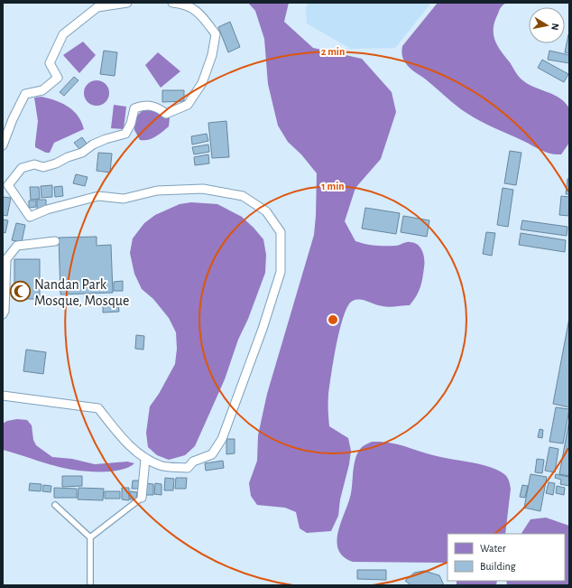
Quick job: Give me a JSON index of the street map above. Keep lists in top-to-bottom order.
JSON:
{
  "places": {
    "mosque": ["Nandan Park Mosque, Mosque"]
  },
  "legend": ["Water", "Building"],
  "north": "right",
  "rings": ["2 min", "1 min"]
}
